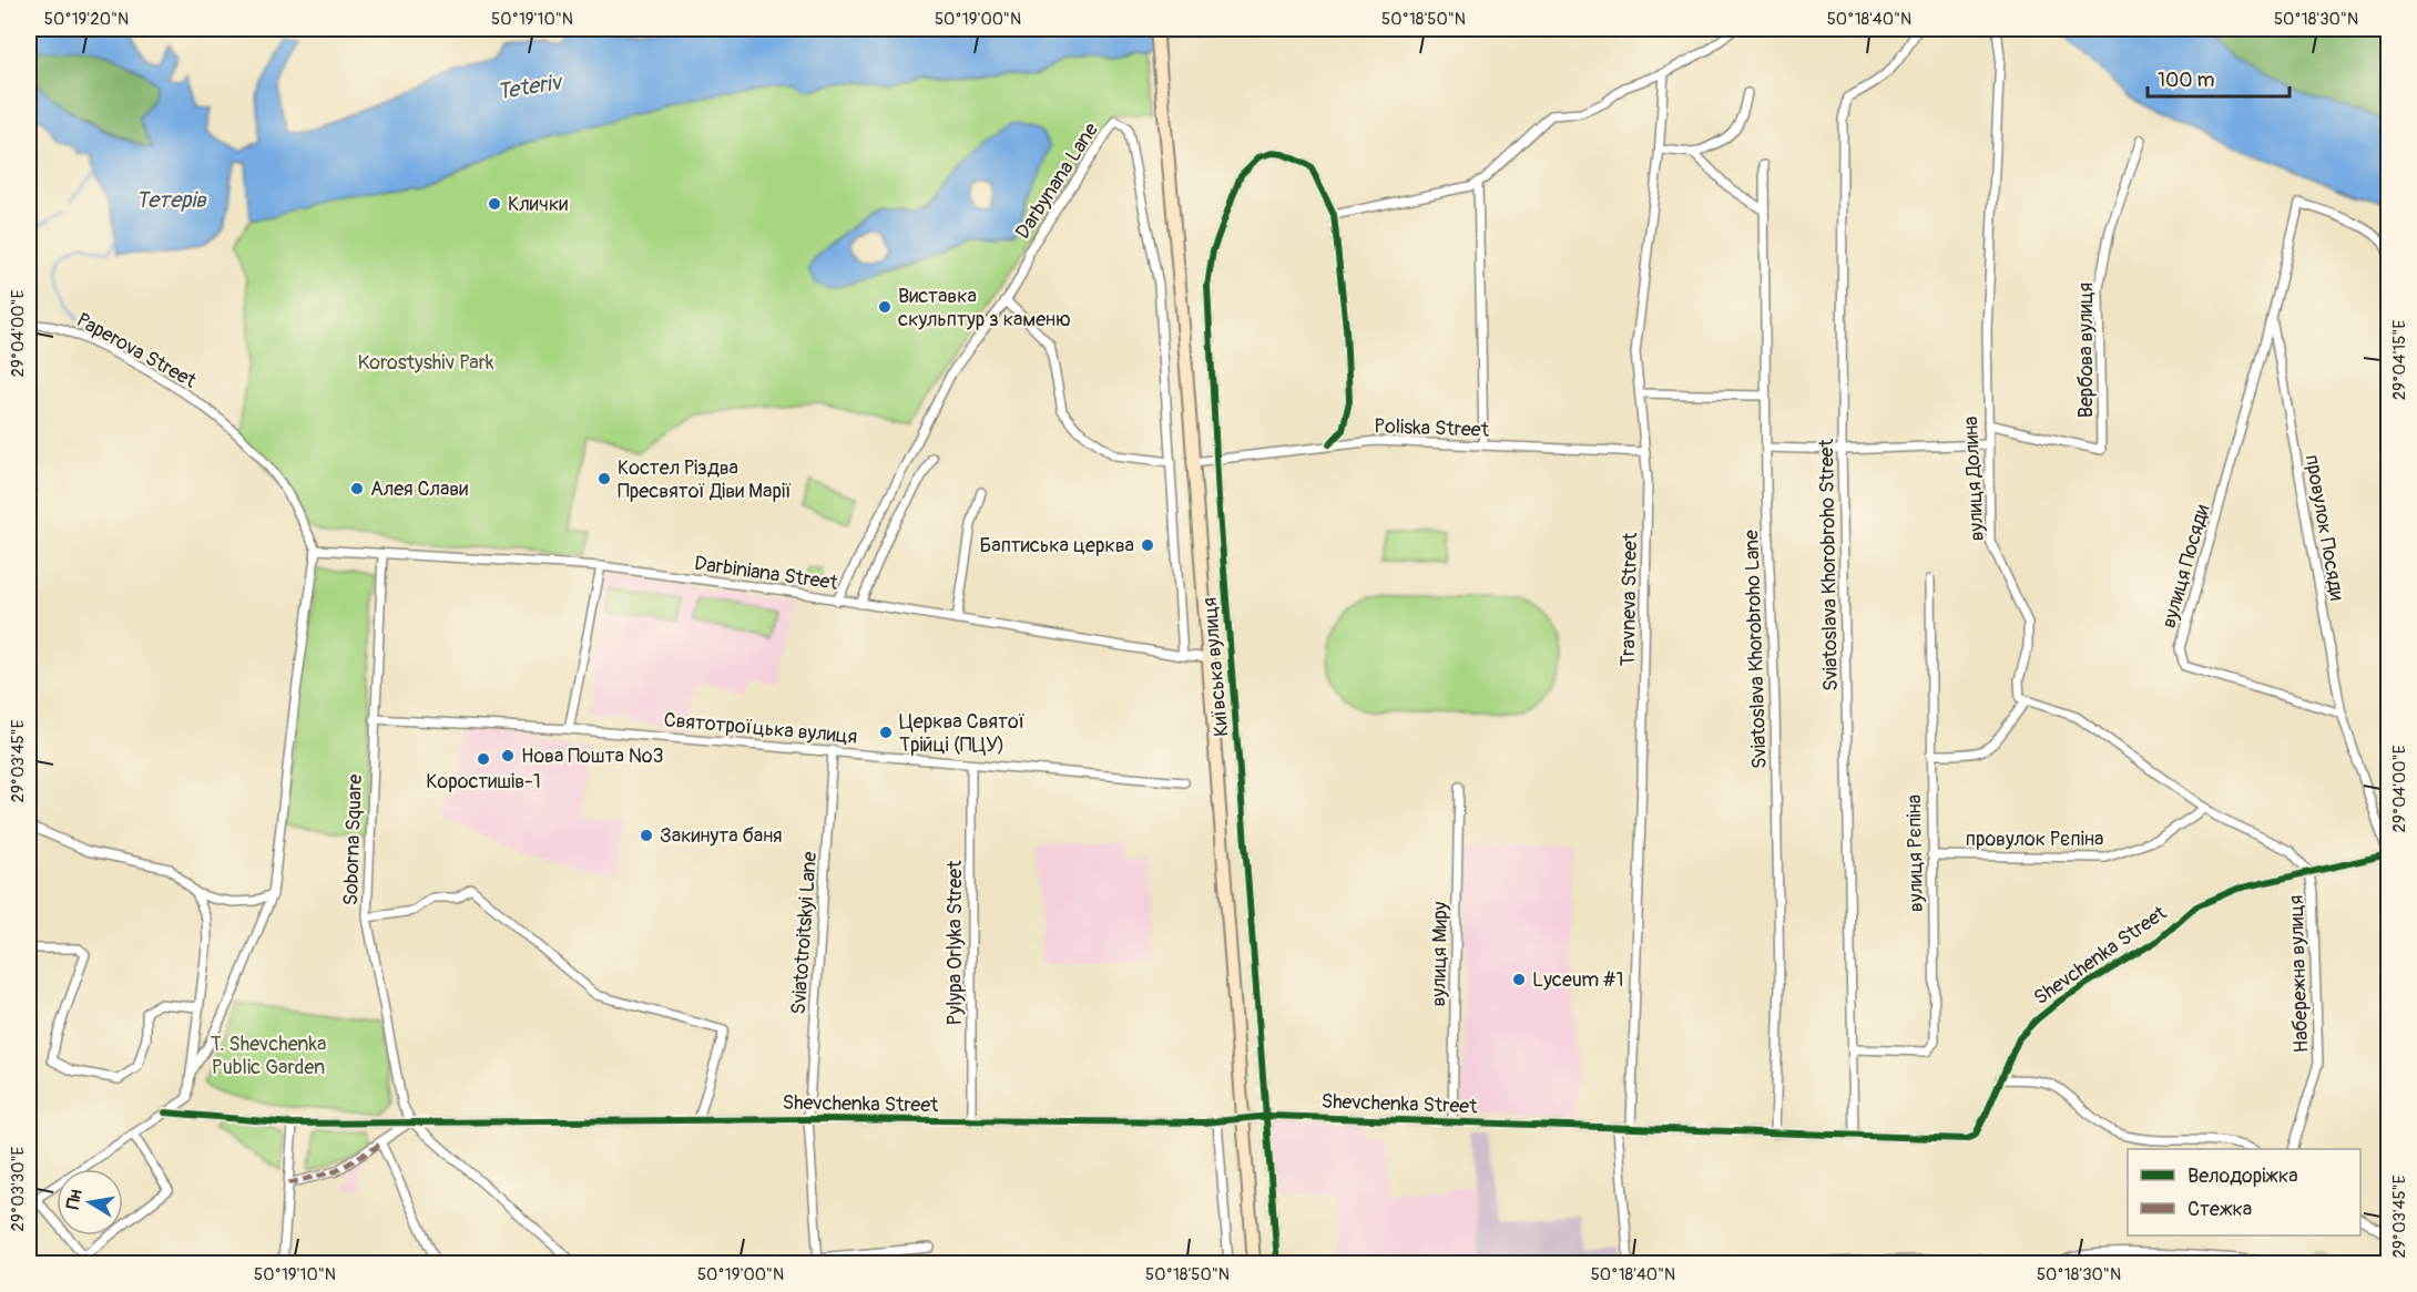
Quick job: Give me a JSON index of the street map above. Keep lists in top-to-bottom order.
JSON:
{
  "streets": {
    "main road": ["Київська вулиця"],
    "street": [
      "Darbynana Lane",
      "Paperova Street",
      "Вербова вулиця",
      "Poliska Street",
      "вулиця Долина",
      "провулок Посяди",
      "Sviatoslava Khorobroho Street",
      "вулиця Посяди",
      "Darbiniana Street",
      "Travneva Street",
      "Sviatoslava Khorobroho Lane",
      "Святотроїцька вулиця",
      "провулок Рєпіна",
      "Soborna Square",
      "вулиця Рєпіна",
      "Sviatotroitskyi Lane",
      "Pylypa Orlyka Street",
      "вулиця Миру",
      "Shevchenka Street",
      "Набережна вулиця"
    ]
  },
  "crossings": [
    ["Darbynana Lane", "Darbiniana Street"],
    ["Darbynana Lane", "Київська вулиця"],
    ["Paperova Street", "Darbiniana Street"],
    ["Вербова вулиця", "вулиця Долина"],
    ["Poliska Street", "Travneva Street"],
    ["Poliska Street", "Київська вулиця"],
    ["провулок Посяди", "вулиця Посяди"],
    ["провулок Посяди", "Shevchenka Street"],
    ["Sviatoslava Khorobroho Street", "вулиця Рєпіна"],
    ["Sviatoslava Khorobroho Street", "Shevchenka Street"],
    ["Darbiniana Street", "Київська вулиця"],
    ["Darbiniana Street", "Soborna Square"],
    ["Travneva Street", "Shevchenka Street"],
    ["Sviatoslava Khorobroho Lane", "Shevchenka Street"],
    ["Київська вулиця", "Shevchenka Street"],
    ["Святотроїцька вулиця", "Soborna Square"],
    ["Святотроїцька вулиця", "Sviatotroitskyi Lane"],
    ["Святотроїцька вулиця", "Pylypa Orlyka Street"],
    ["провулок Рєпіна", "вулиця Рєпіна"],
    ["Soborna Square", "Shevchenka Street"],
    ["Sviatotroitskyi Lane", "Shevchenka Street"],
    ["Pylypa Orlyka Street", "Shevchenka Street"],
    ["вулиця Миру", "Shevchenka Street"],
    ["Shevchenka Street", "Набережна вулиця"]
  ],
  "water": ["Teteriv", "Тетерів"],
  "parks": ["Korostyshiv Park", "T. Shevchenka Public Garden"],
  "places": [
    "Клички",
    "Виставка скульптур з каменю",
    "Костел Різдва Пресвятої Діви Марії",
    "Алея Слави",
    "Баптиська церква",
    "Церква Святої Трійці (ПЦУ)",
    "Нова Пошта №3",
    "Коростишів-1",
    "Закинута баня",
    "Lyceum #1"
  ],
  "legend": ["Велодоріжка", "Стежка"],
  "scale_bar": "100 m",
  "north": "left",
  "coordinates": [
    "50°19'20\"N",
    "50°19'10\"N",
    "50°19'00\"N",
    "50°18'50\"N",
    "50°18'40\"N",
    "50°18'30\"N",
    "29°04'00\"E",
    "29°04'15\"E",
    "29°03'45\"E",
    "29°03'30\"E"
  ]
}
